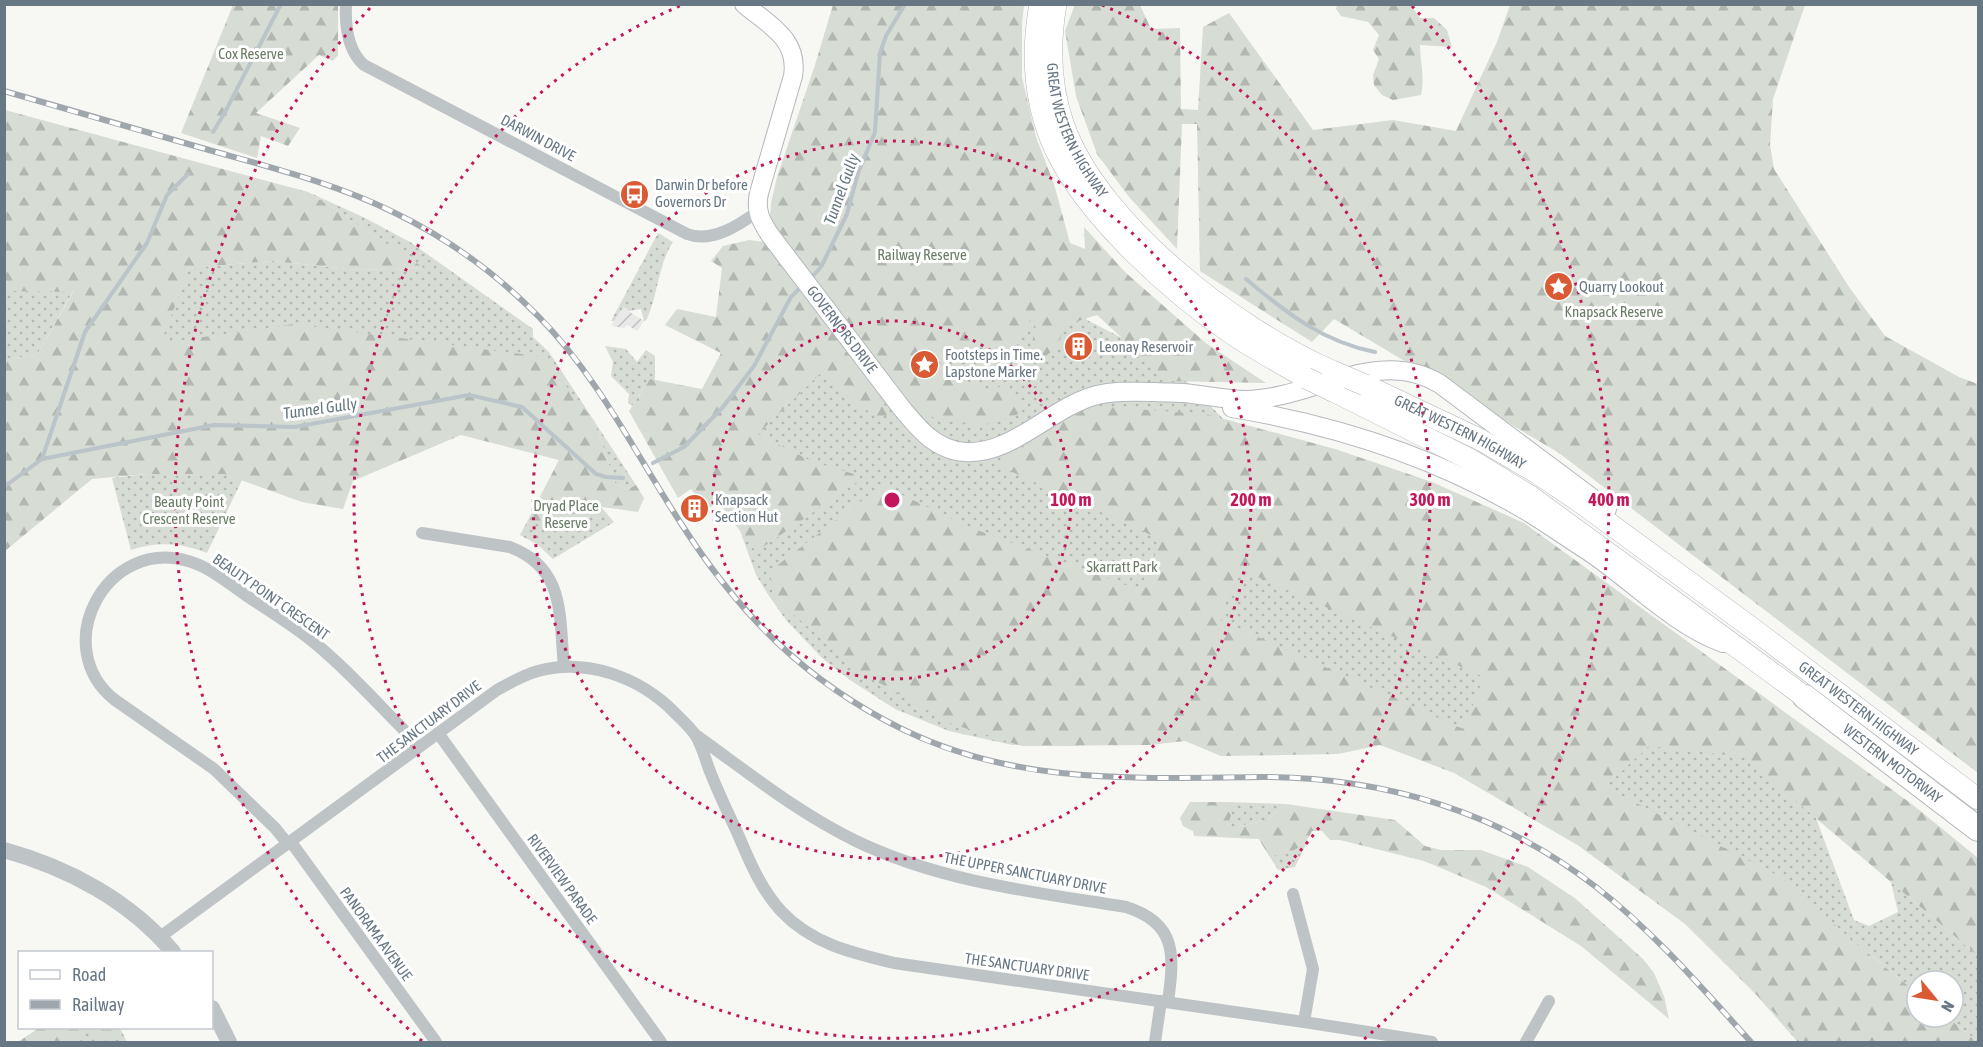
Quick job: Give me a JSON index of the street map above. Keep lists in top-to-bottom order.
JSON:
{
  "streets": {
    "highway": ["GREAT WESTERN HIGHWAY", "WESTERN MOTORWAY"],
    "main road": ["GOVERNORS DRIVE"],
    "street": [
      "DARWIN DRIVE",
      "BEAUTY POINT CRESCENT",
      "THE SANCTUARY DRIVE",
      "THE UPPER SANCTUARY DRIVE",
      "RIVERVIEW PARADE",
      "PANORAMA AVENUE"
    ]
  },
  "crossings": [
    ["GREAT WESTERN HIGHWAY", "WESTERN MOTORWAY"],
    ["DARWIN DRIVE", "GOVERNORS DRIVE"],
    ["BEAUTY POINT CRESCENT", "THE SANCTUARY DRIVE"],
    ["BEAUTY POINT CRESCENT", "PANORAMA AVENUE"],
    ["THE SANCTUARY DRIVE", "THE UPPER SANCTUARY DRIVE"],
    ["THE SANCTUARY DRIVE", "RIVERVIEW PARADE"],
    ["THE SANCTUARY DRIVE", "PANORAMA AVENUE"]
  ],
  "water": ["Tunnel Gully"],
  "parks": [
    "Cox Reserve",
    "Railway Reserve",
    "Knapsack Reserve",
    "Beauty Point Crescent Reserve",
    "Dryad Place Reserve",
    "Skarratt Park"
  ],
  "places": {
    "bus stop": ["Darwin Dr before Governors Dr"],
    "place": ["Quarry Lookout", "Footsteps in Time. Lapstone Marker"],
    "building": ["Leonay Reservoir", "Knapsack Section Hut"]
  },
  "legend": ["Road", "Railway"],
  "north": "bottom right",
  "rings": [
    "100 m",
    "200 m",
    "300 m",
    "400 m"
  ]
}
